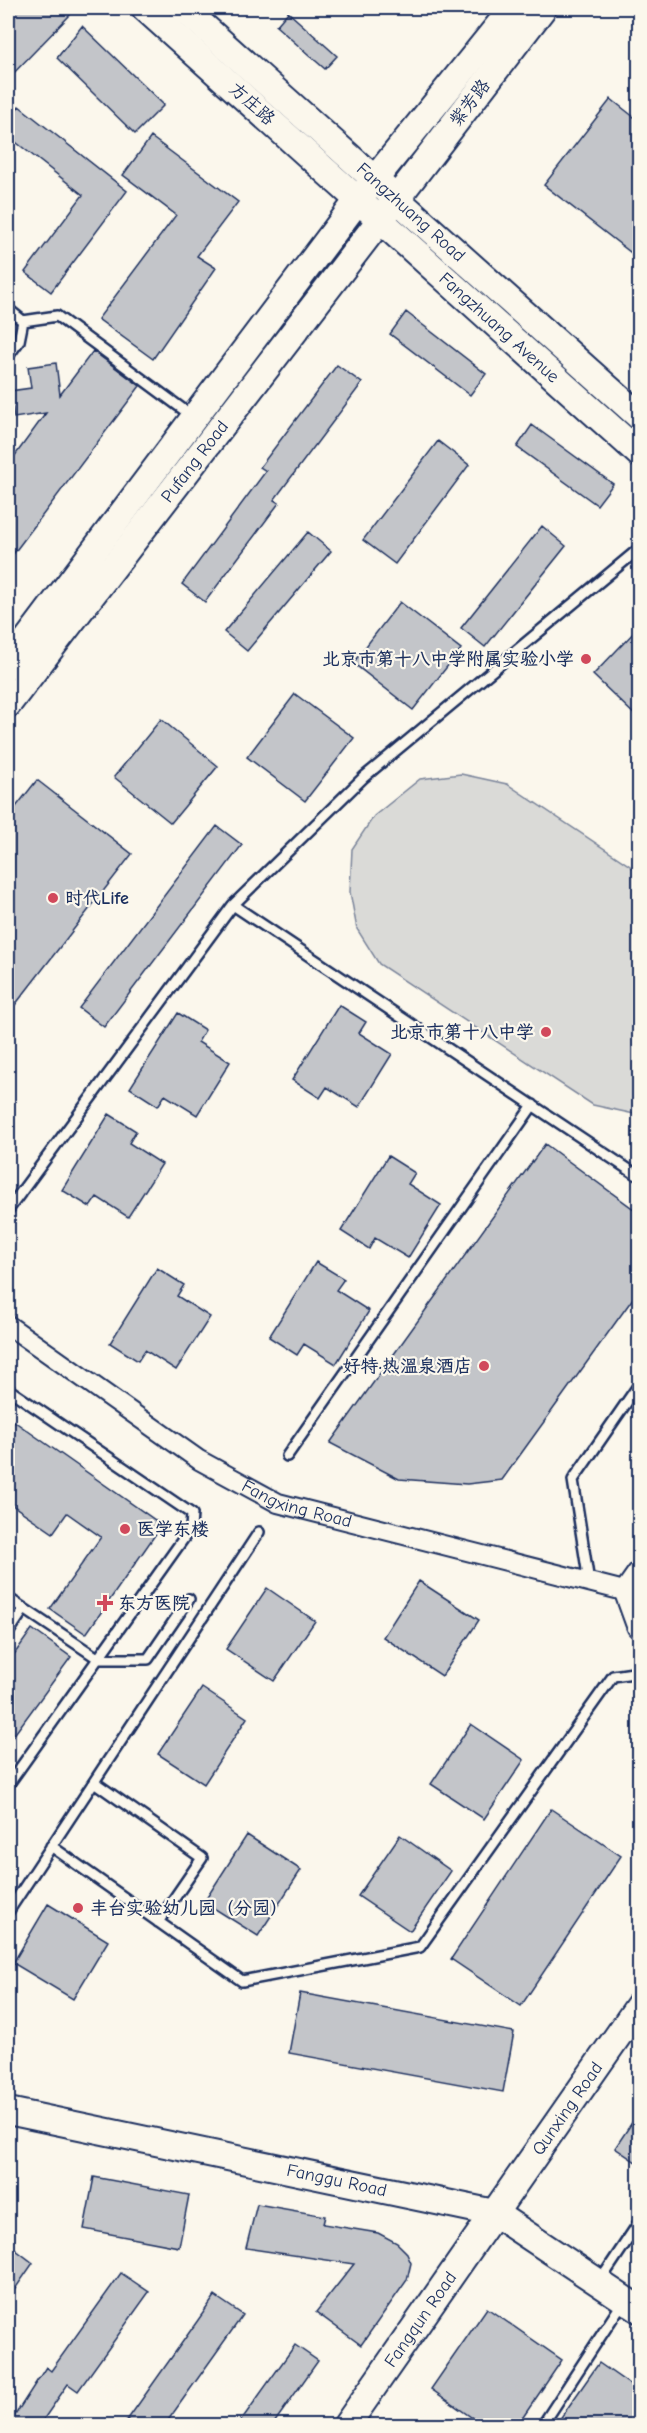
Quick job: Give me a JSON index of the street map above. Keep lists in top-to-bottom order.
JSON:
{
  "streets": {
    "street": [
      "紫芳路",
      "方庄路",
      "Fangzhuang Road",
      "Fangzhuang Avenue",
      "Pufang Road",
      "Fangxing Road",
      "Qunxing Road",
      "Fanggu Road",
      "Fangqun Road"
    ]
  },
  "crossings": [
    ["紫芳路", "方庄路"],
    ["紫芳路", "Fangzhuang Road"],
    ["紫芳路", "Fangzhuang Avenue"],
    ["紫芳路", "Pufang Road"],
    ["方庄路", "Fangzhuang Avenue"],
    ["方庄路", "Pufang Road"],
    ["Fangzhuang Avenue", "Pufang Road"],
    ["Qunxing Road", "Fanggu Road"],
    ["Qunxing Road", "Fangqun Road"],
    ["Fanggu Road", "Fangqun Road"]
  ],
  "places": {
    "other": [
      "北京市第十八中学附属实验小学",
      "时代Life",
      "北京市第十八中学",
      "好特·热温泉酒店",
      "医学东楼",
      "丰台实验幼儿园（分园）"
    ],
    "health": ["东方医院"]
  }
}
